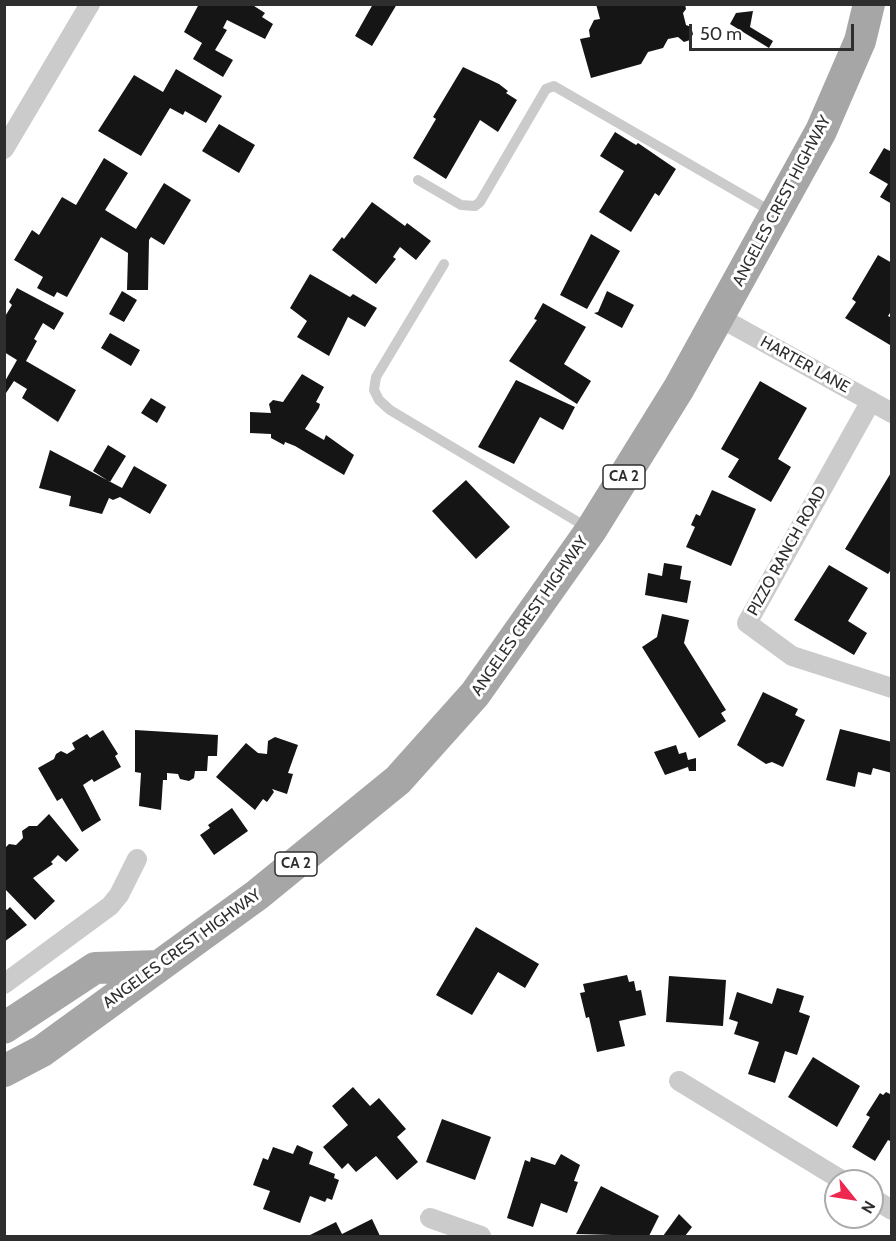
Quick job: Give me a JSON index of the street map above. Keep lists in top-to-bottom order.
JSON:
{
  "streets": {
    "main road": ["ANGELES CREST HIGHWAY", "CA 2"],
    "street": ["HARTER LANE", "PIZZO RANCH ROAD"]
  },
  "crossings": [
    ["ANGELES CREST HIGHWAY", "HARTER LANE"],
    ["HARTER LANE", "PIZZO RANCH ROAD"]
  ],
  "scale_bar": "50 m",
  "north": "bottom right"
}
